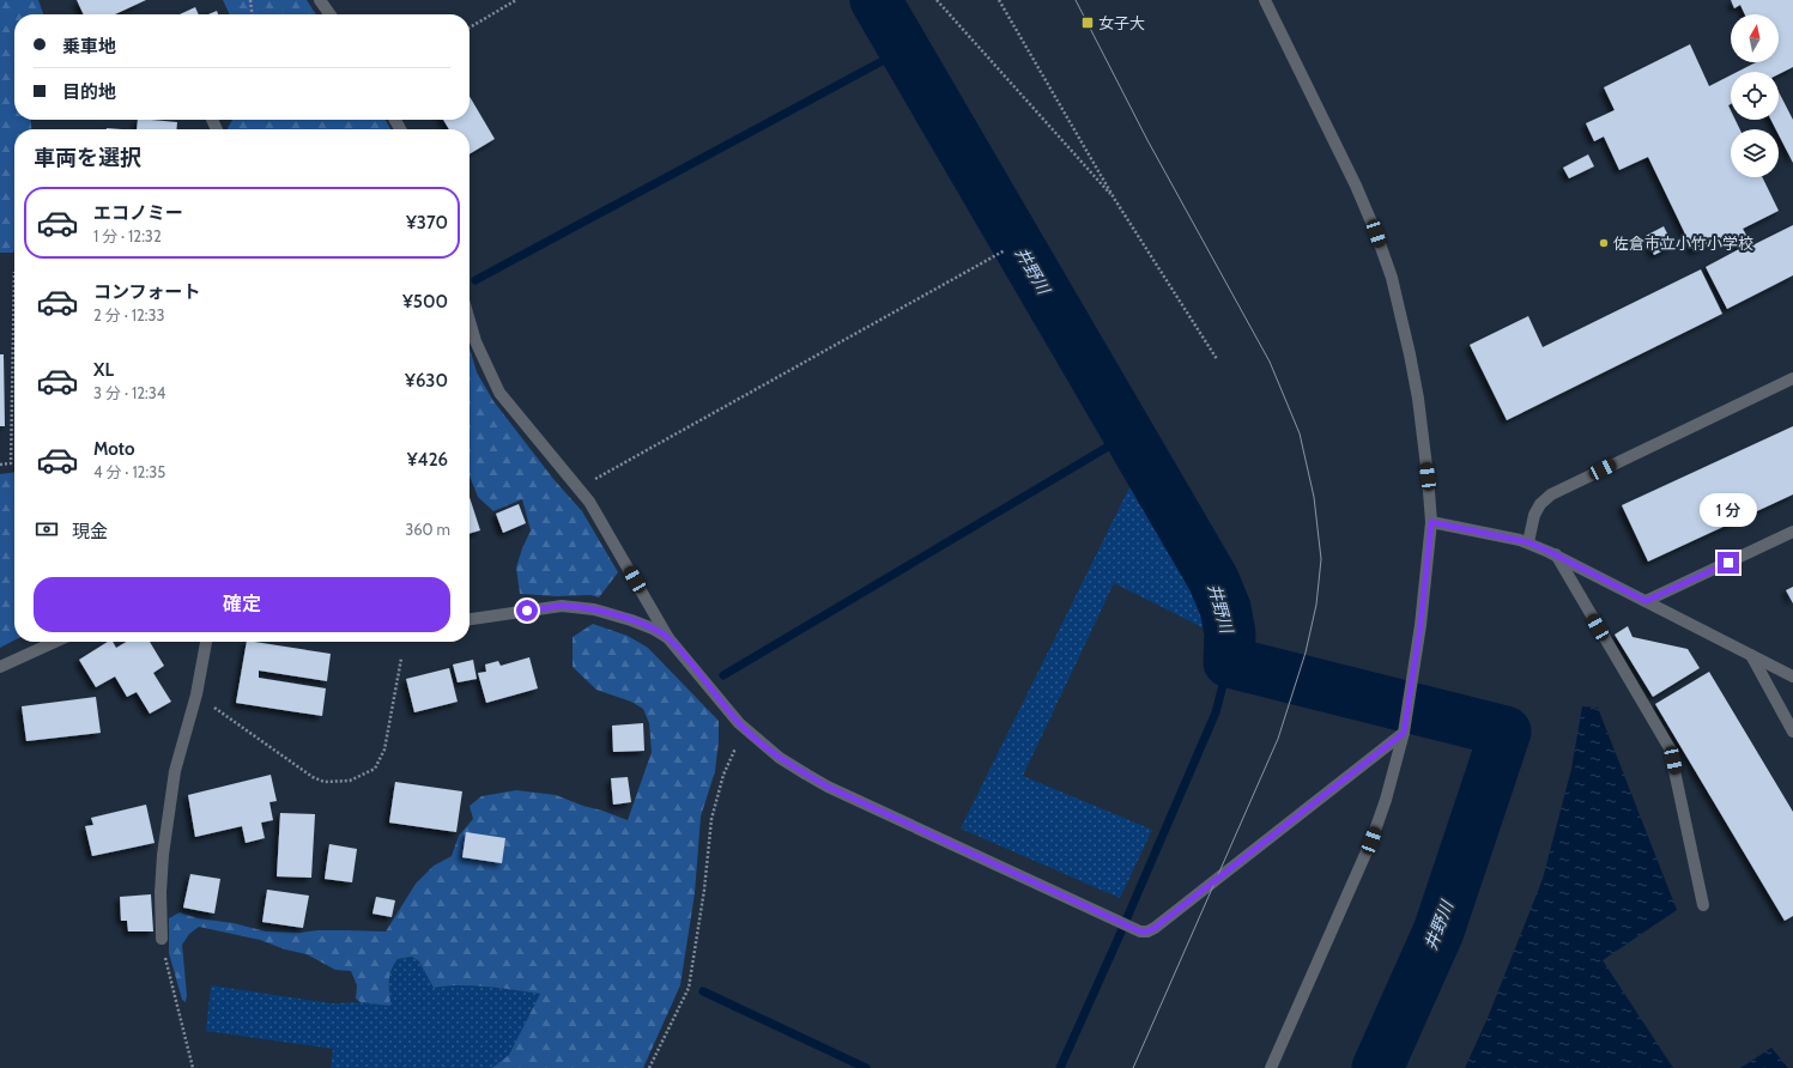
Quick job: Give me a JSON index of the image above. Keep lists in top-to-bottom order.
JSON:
{
  "water": ["井野川"],
  "places": {
    "transit": ["女子大"],
    "other": ["佐倉市立小竹小学校"]
  },
  "north": "top",
  "page": {
    "banner": ["乗車地", "目的地"],
    "heading": "車両を選択",
    "list": [
      {
        "name": "エコノミー",
        "note": "1 分 · 12:32",
        "value": "¥370"
      },
      {
        "name": "コンフォート",
        "note": "2 分 · 12:33",
        "value": "¥500"
      },
      {
        "name": "XL",
        "note": "3 分 · 12:34",
        "value": "¥630"
      },
      {
        "name": "Moto",
        "note": "4 分 · 12:35",
        "value": "¥426"
      }
    ],
    "bubble": "1 分",
    "pay": ["現金", "360 m"],
    "buttons": "確定"
  }
}
